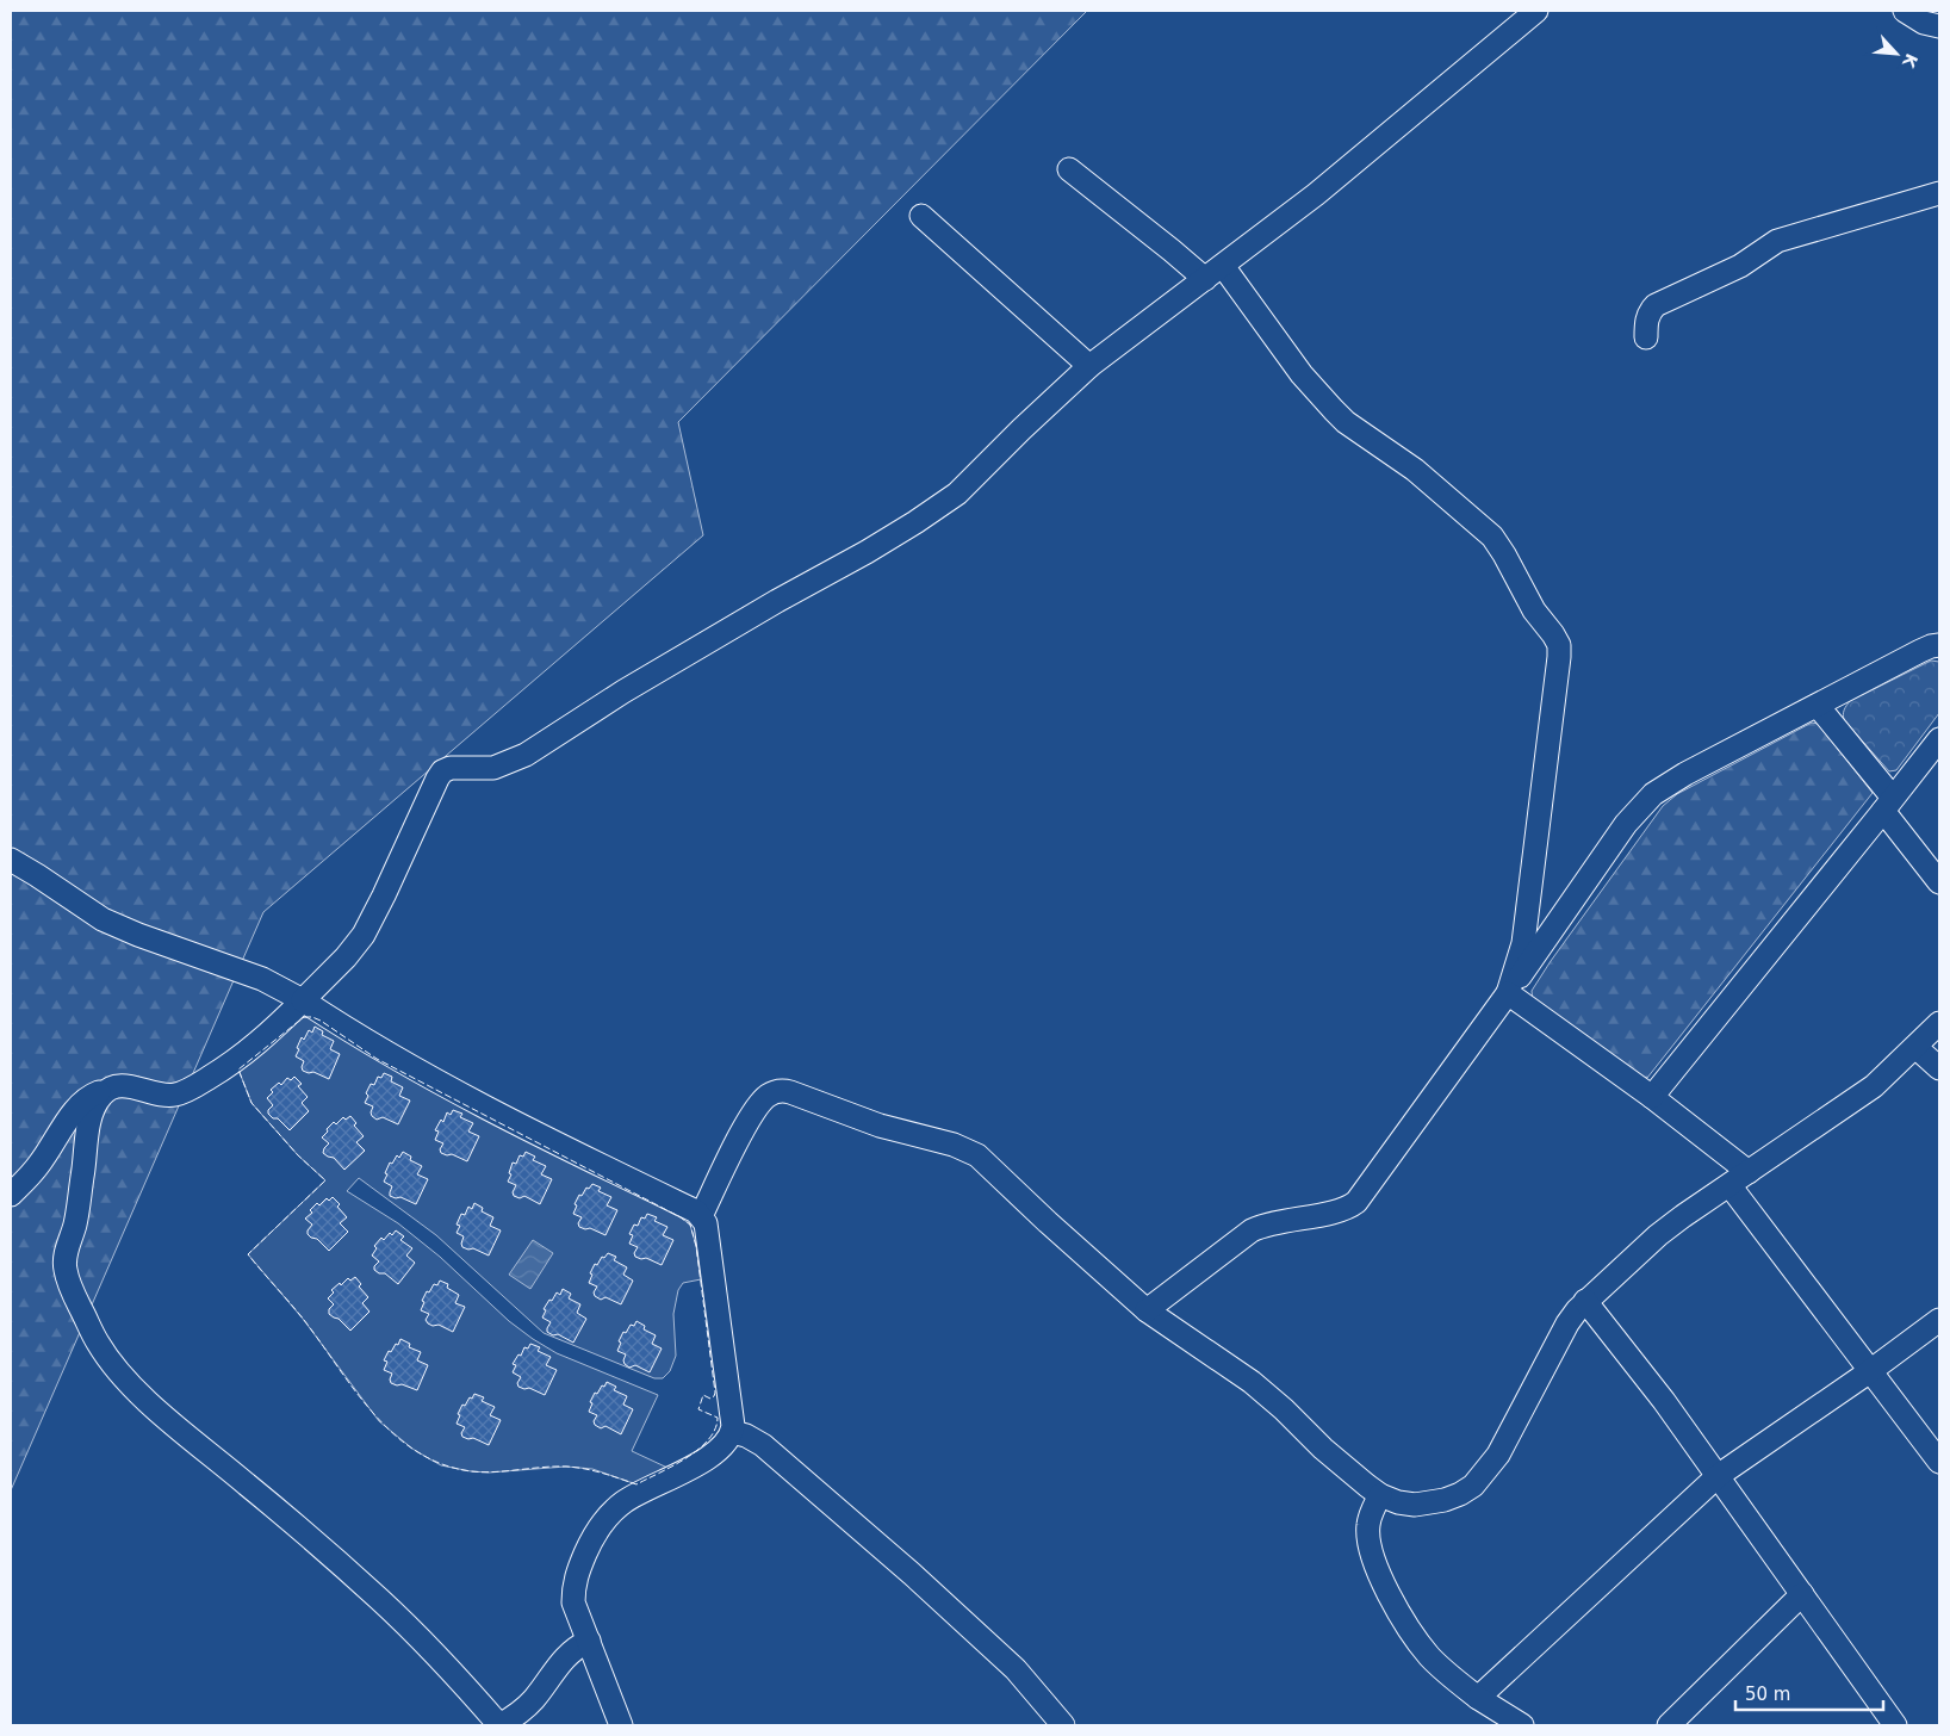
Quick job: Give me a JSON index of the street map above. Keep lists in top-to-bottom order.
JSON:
{
  "scale_bar": "50 m",
  "north": "bottom right"
}
